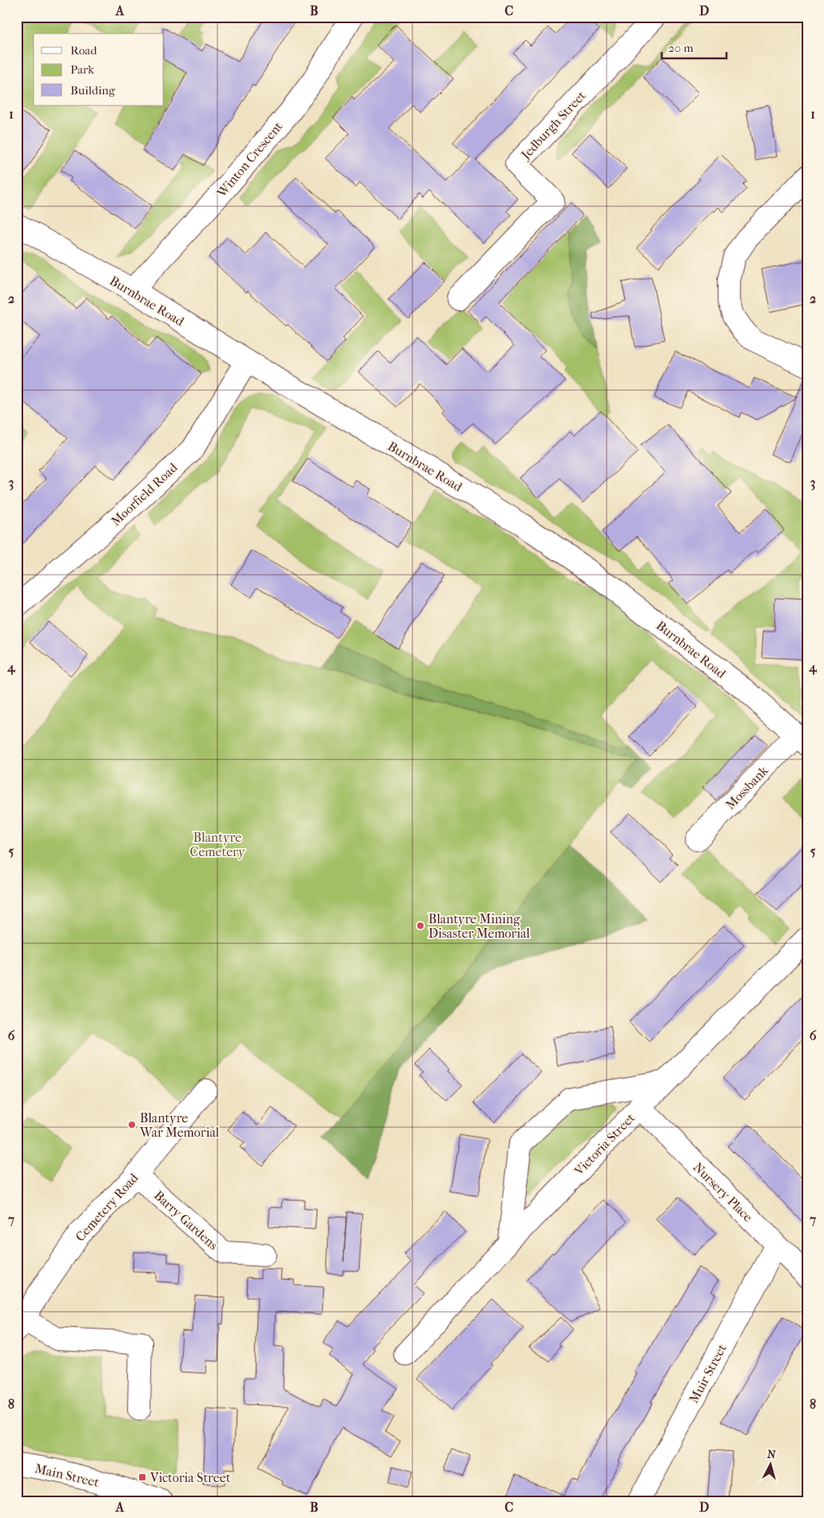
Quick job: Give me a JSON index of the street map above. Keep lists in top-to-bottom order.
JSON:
{
  "streets": {
    "street": [
      "Jedburgh Street",
      "Winton Crescent",
      "Burnbrae Road",
      "Moorfield Road",
      "Mossbank",
      "Victoria Street",
      "Nursery Place",
      "Cemetery Road",
      "Barry Gardens",
      "Muir Street",
      "Main Street"
    ]
  },
  "crossings": [
    ["Winton Crescent", "Burnbrae Road"],
    ["Burnbrae Road", "Moorfield Road"],
    ["Burnbrae Road", "Mossbank"],
    ["Victoria Street", "Nursery Place"],
    ["Nursery Place", "Muir Street"],
    ["Cemetery Road", "Barry Gardens"]
  ],
  "parks": ["Blantyre Cemetery"],
  "places": {
    "other": ["Blantyre Mining Disaster Memorial", "Blantyre War Memorial"],
    "transit": ["Victoria Street"]
  },
  "legend": ["Road", "Park", "Building"],
  "scale_bar": "20 m",
  "north": "top",
  "grid": {
    "columns": [
      "A",
      "B",
      "C",
      "D"
    ],
    "rows": [
      "1",
      "2",
      "3",
      "4",
      "5",
      "6",
      "7",
      "8"
    ]
  }
}
